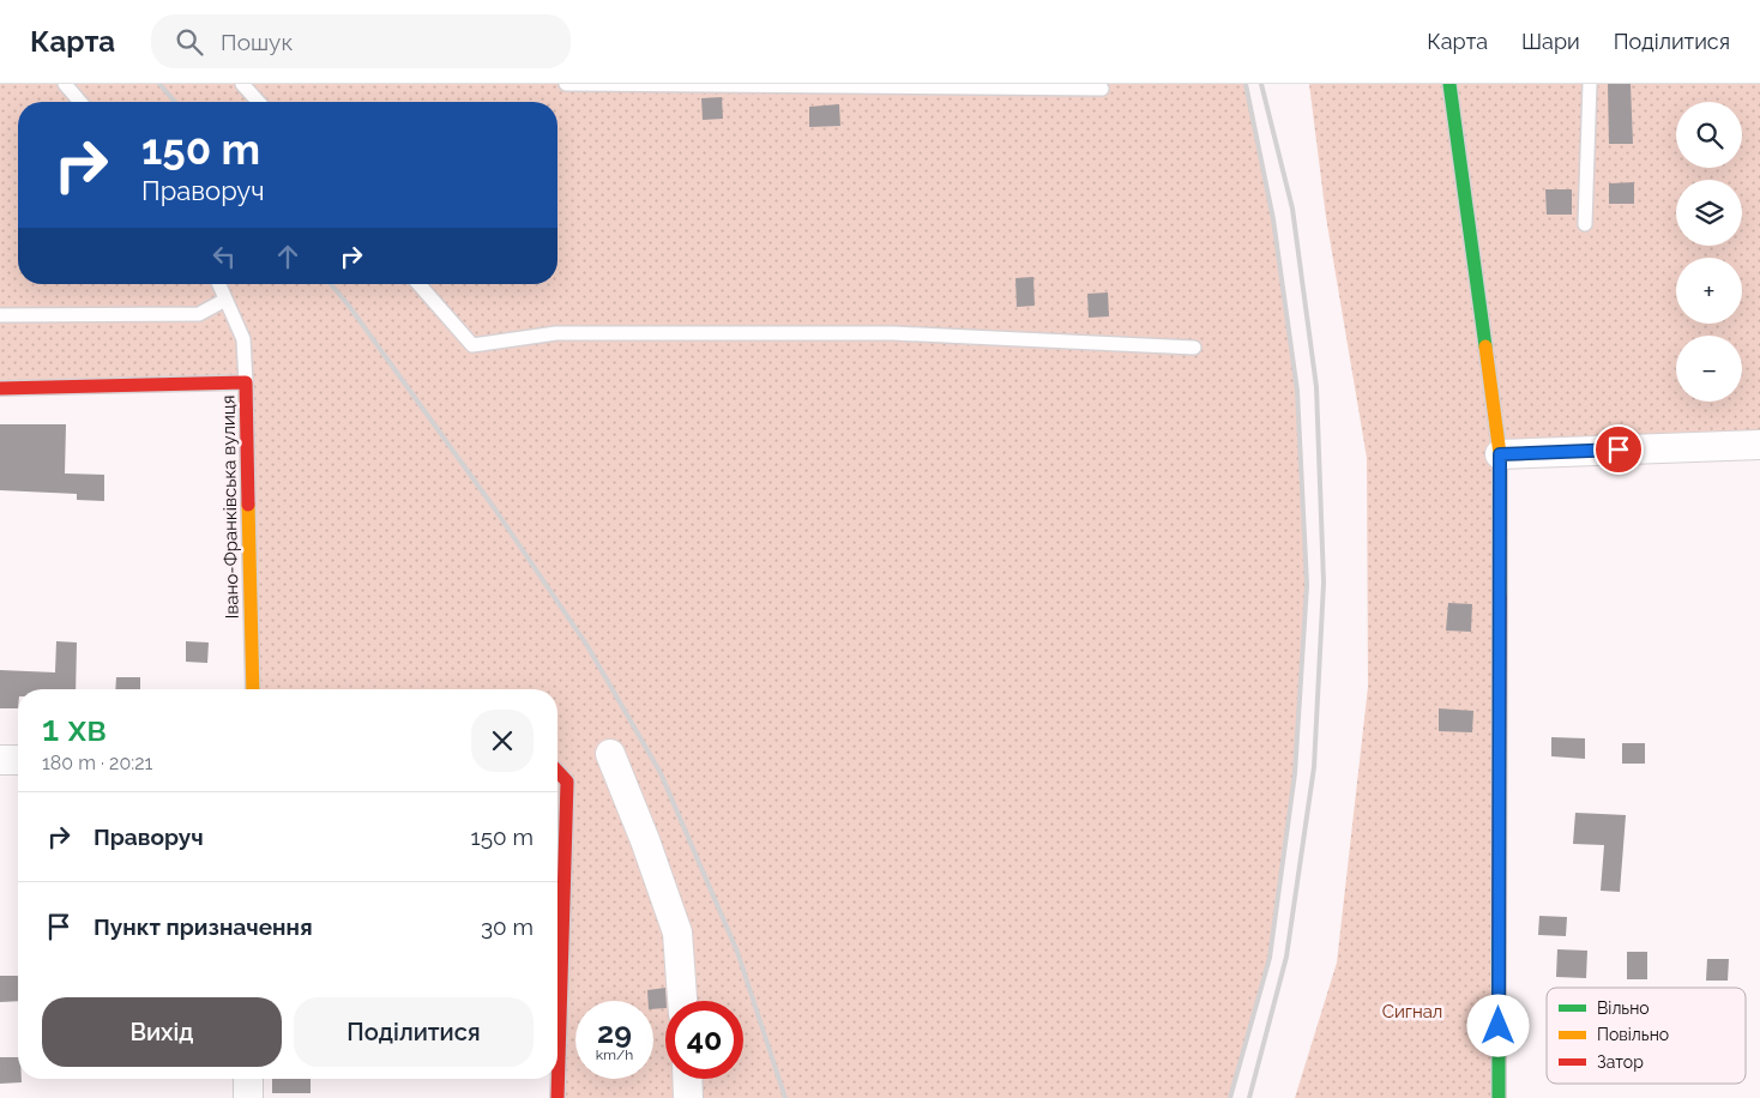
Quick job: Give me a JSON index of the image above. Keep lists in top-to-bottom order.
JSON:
{
  "streets": {
    "street": ["Івано-Франківська вулиця"]
  },
  "parks": ["Сигнал"],
  "legend": ["Вільно", "Повільно", "Затор"],
  "page": {
    "header": "Карта",
    "search": "Пошук",
    "nav": ["Карта", "Шари", "Поділитися"],
    "map_buttons": ["+", "−"],
    "turn": ["150 m", "Праворуч"],
    "heading": ["1 хв", "180 m · 20:21"],
    "list": [
      {
        "name": "Праворуч",
        "value": "150 m"
      },
      {
        "name": "Пункт призначення",
        "value": "30 m"
      }
    ],
    "buttons": ["Вихід", "Поділитися"],
    "speed": "29 km/h",
    "limit": "40"
  }
}
